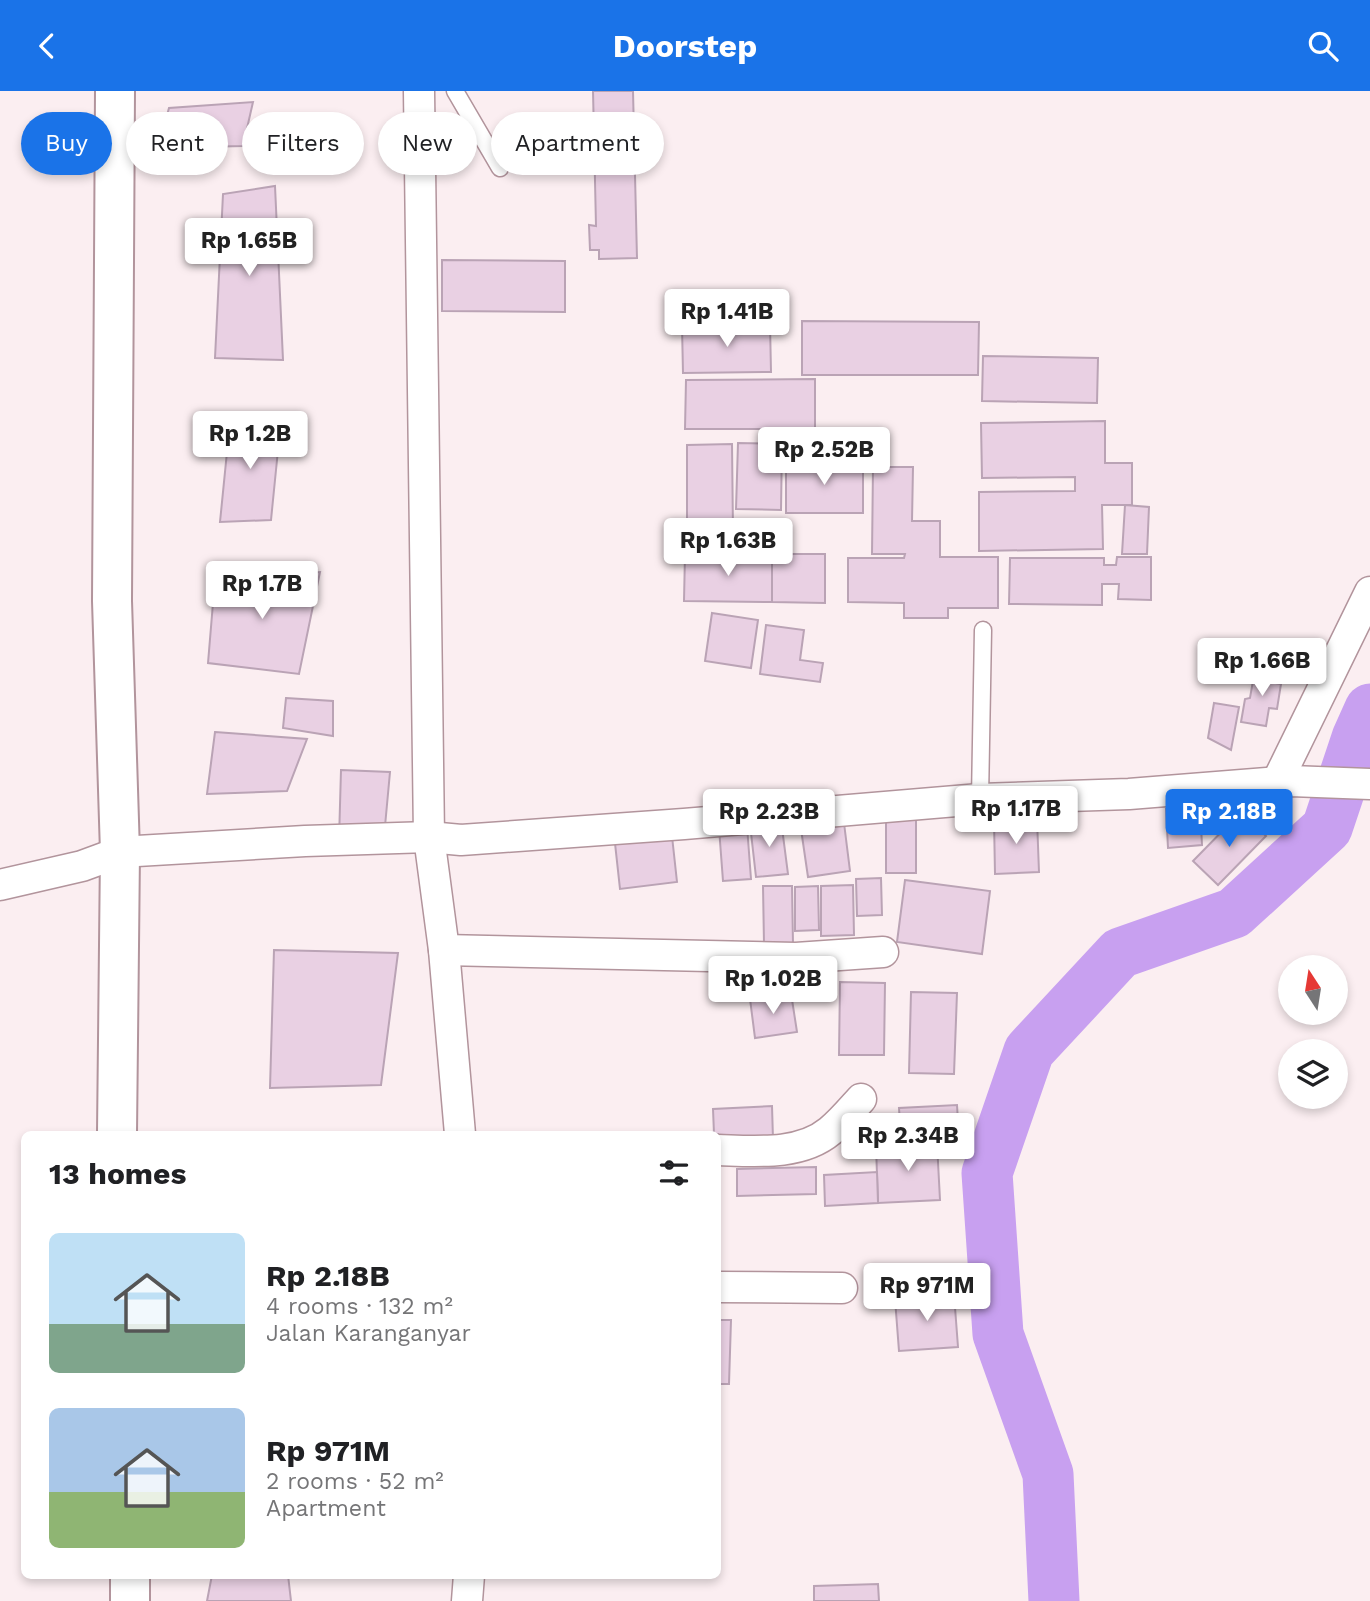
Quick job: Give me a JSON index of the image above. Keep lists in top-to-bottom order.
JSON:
{
  "north": "top",
  "page": {
    "header": "Doorstep",
    "chip": [
      "Buy",
      "Rent",
      "Filters",
      "New",
      "Apartment"
    ],
    "price": [
      "Rp 1.65B",
      "Rp 1.41B",
      "Rp 1.2B",
      "Rp 2.52B",
      "Rp 1.63B",
      "Rp 1.7B",
      "Rp 1.66B",
      "Rp 1.17B",
      "Rp 2.23B",
      "Rp 2.18B",
      "Rp 1.02B",
      "Rp 2.34B",
      "Rp 971M"
    ],
    "heading": "13 homes",
    "list": [
      {
        "name": "Rp 2.18B",
        "note": "4 rooms · 132 m² · Jalan Karanganyar"
      },
      {
        "name": "Rp 971M",
        "note": "2 rooms · 52 m² · Apartment"
      }
    ]
  }
}
